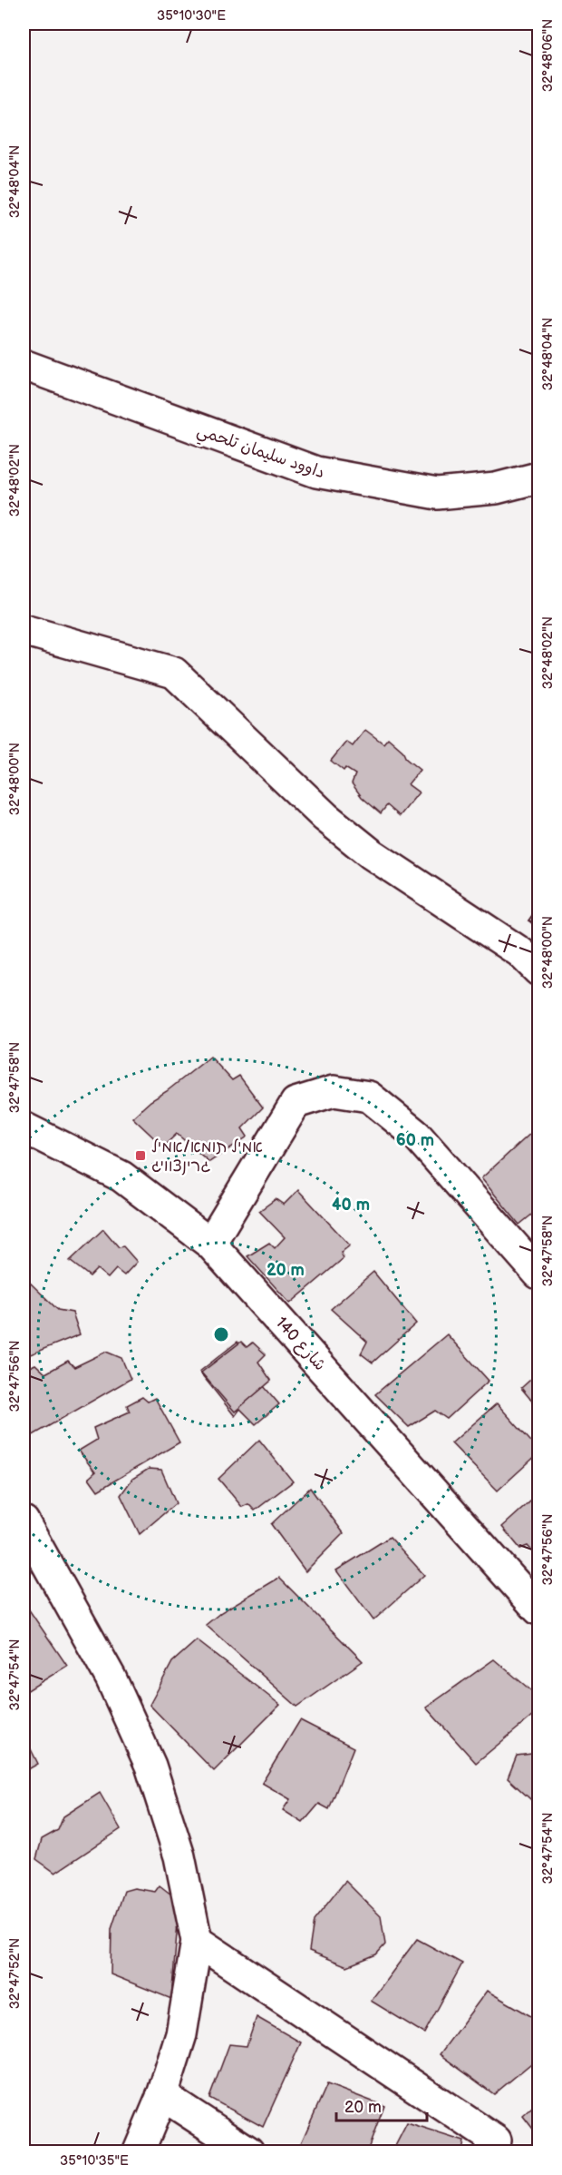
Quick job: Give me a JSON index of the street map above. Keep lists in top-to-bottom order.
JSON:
{
  "streets": {
    "street": ["داوود سليمان تلحمي", "شارع 140"]
  },
  "places": {
    "transit": ["אמיל תומא/אמיל גרינצוויג"]
  },
  "scale_bar": "20 m",
  "coordinates": [
    "35°10'30\"E",
    "32°48'06\"N",
    "32°48'04\"N",
    "32°48'02\"N",
    "32°48'00\"N",
    "32°47'58\"N",
    "32°47'56\"N",
    "32°47'54\"N",
    "32°47'52\"N",
    "35°10'35\"E"
  ],
  "rings": ["60 m", "40 m", "20 m"]
}
